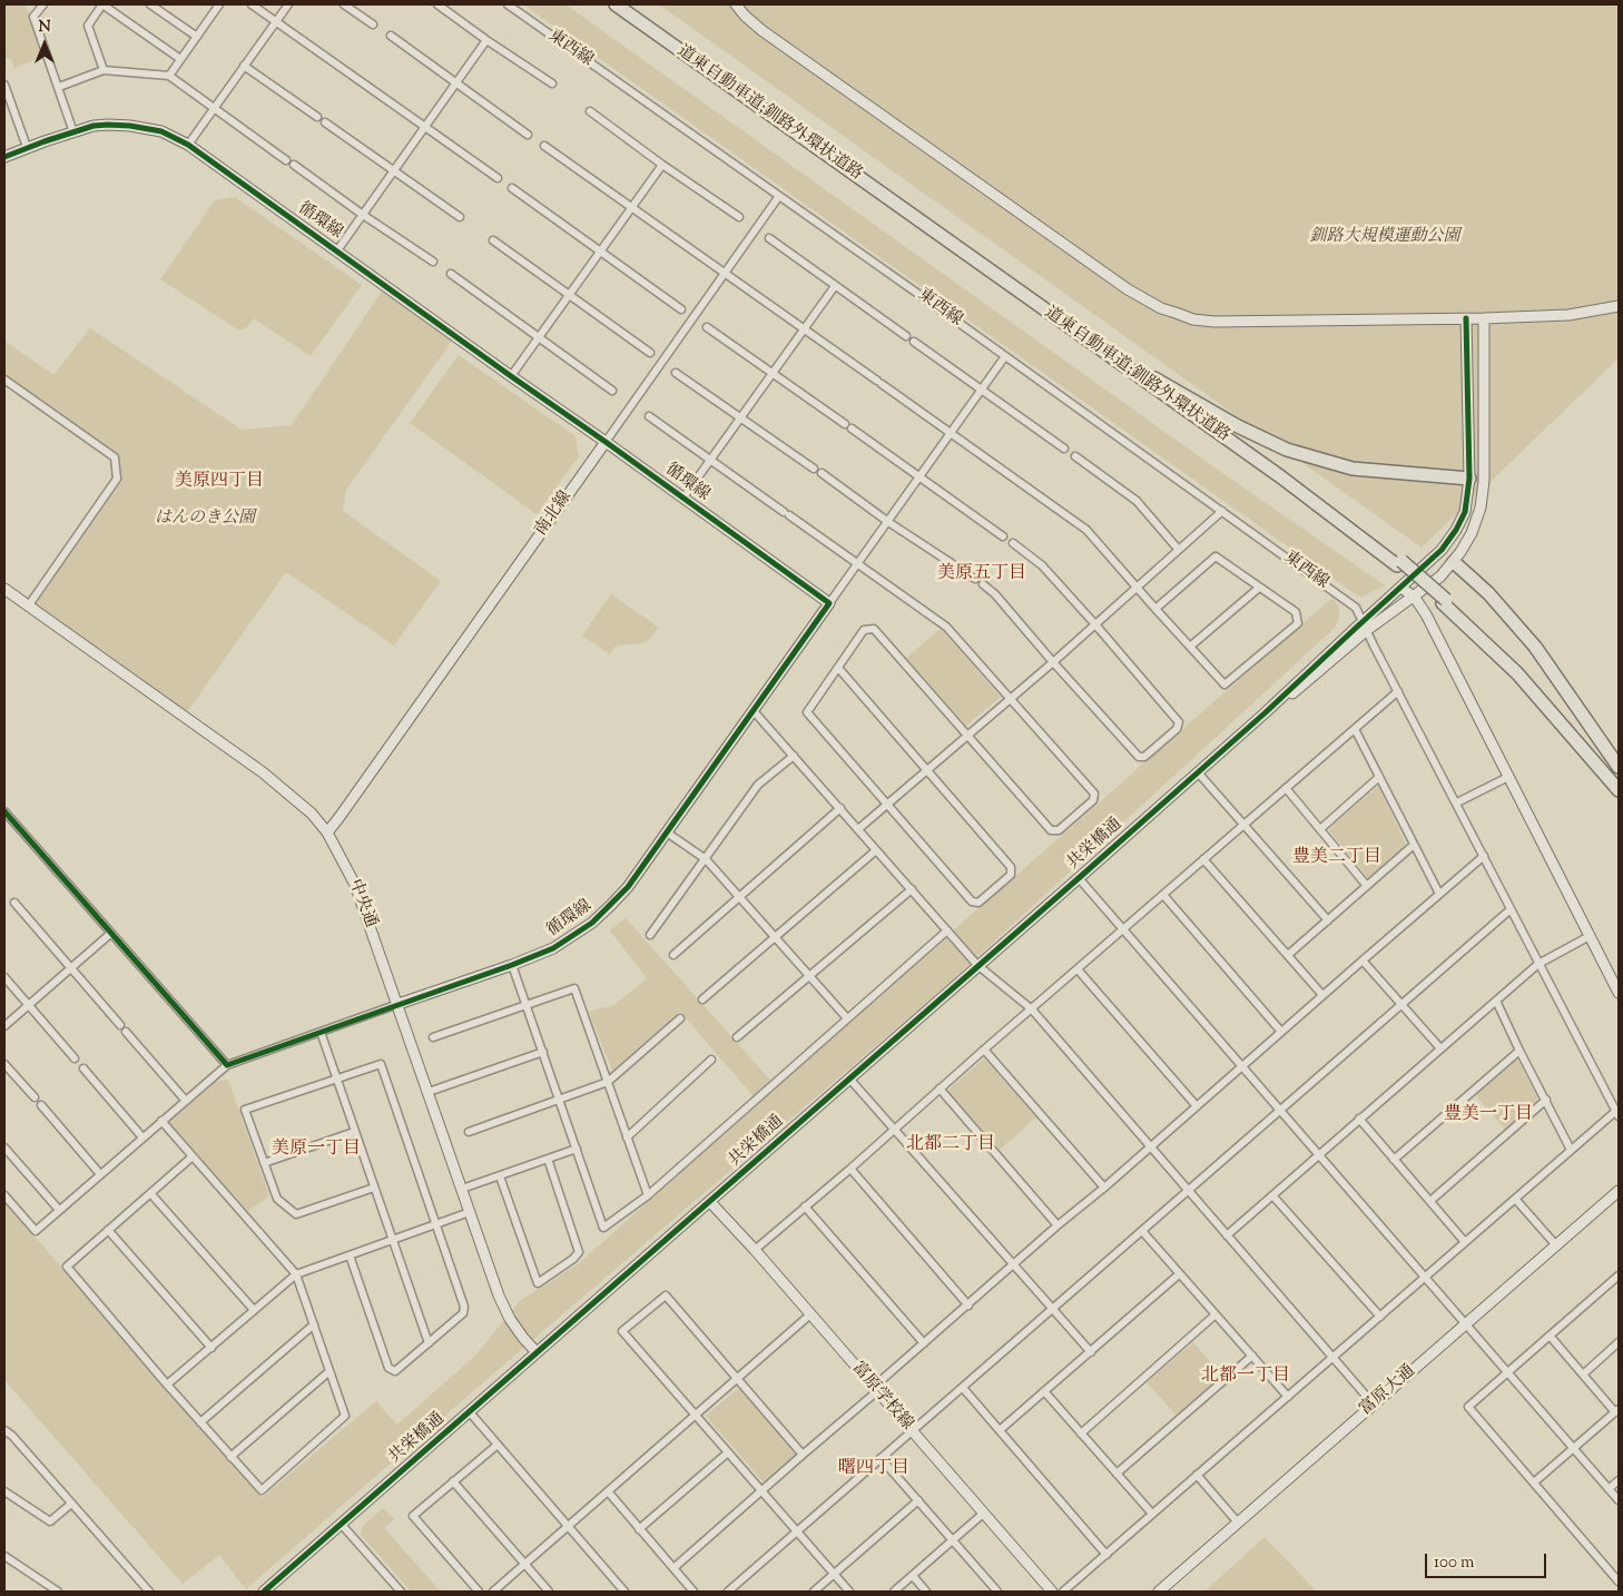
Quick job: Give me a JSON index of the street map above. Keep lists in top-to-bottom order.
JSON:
{
  "streets": {
    "highway": ["道東自動車道;釧路外環状道路"],
    "street": [
      "東西線",
      "循環線",
      "南北線",
      "共栄橋通",
      "中央通",
      "富原大通",
      "富原学校線"
    ]
  },
  "crossings": [
    ["東西線", "南北線"],
    ["東西線", "共栄橋通"],
    ["循環線", "南北線"],
    ["循環線", "中央通"],
    ["南北線", "中央通"],
    ["共栄橋通", "中央通"],
    ["共栄橋通", "富原学校線"]
  ],
  "districts": [
    "美原四丁目",
    "美原五丁目",
    "豊美二丁目",
    "豊美一丁目",
    "北都二丁目",
    "美原一丁目",
    "北都一丁目",
    "曙四丁目"
  ],
  "parks": ["釧路大規模運動公園", "はんのき公園"],
  "scale_bar": "100 m",
  "north": "top"
}
